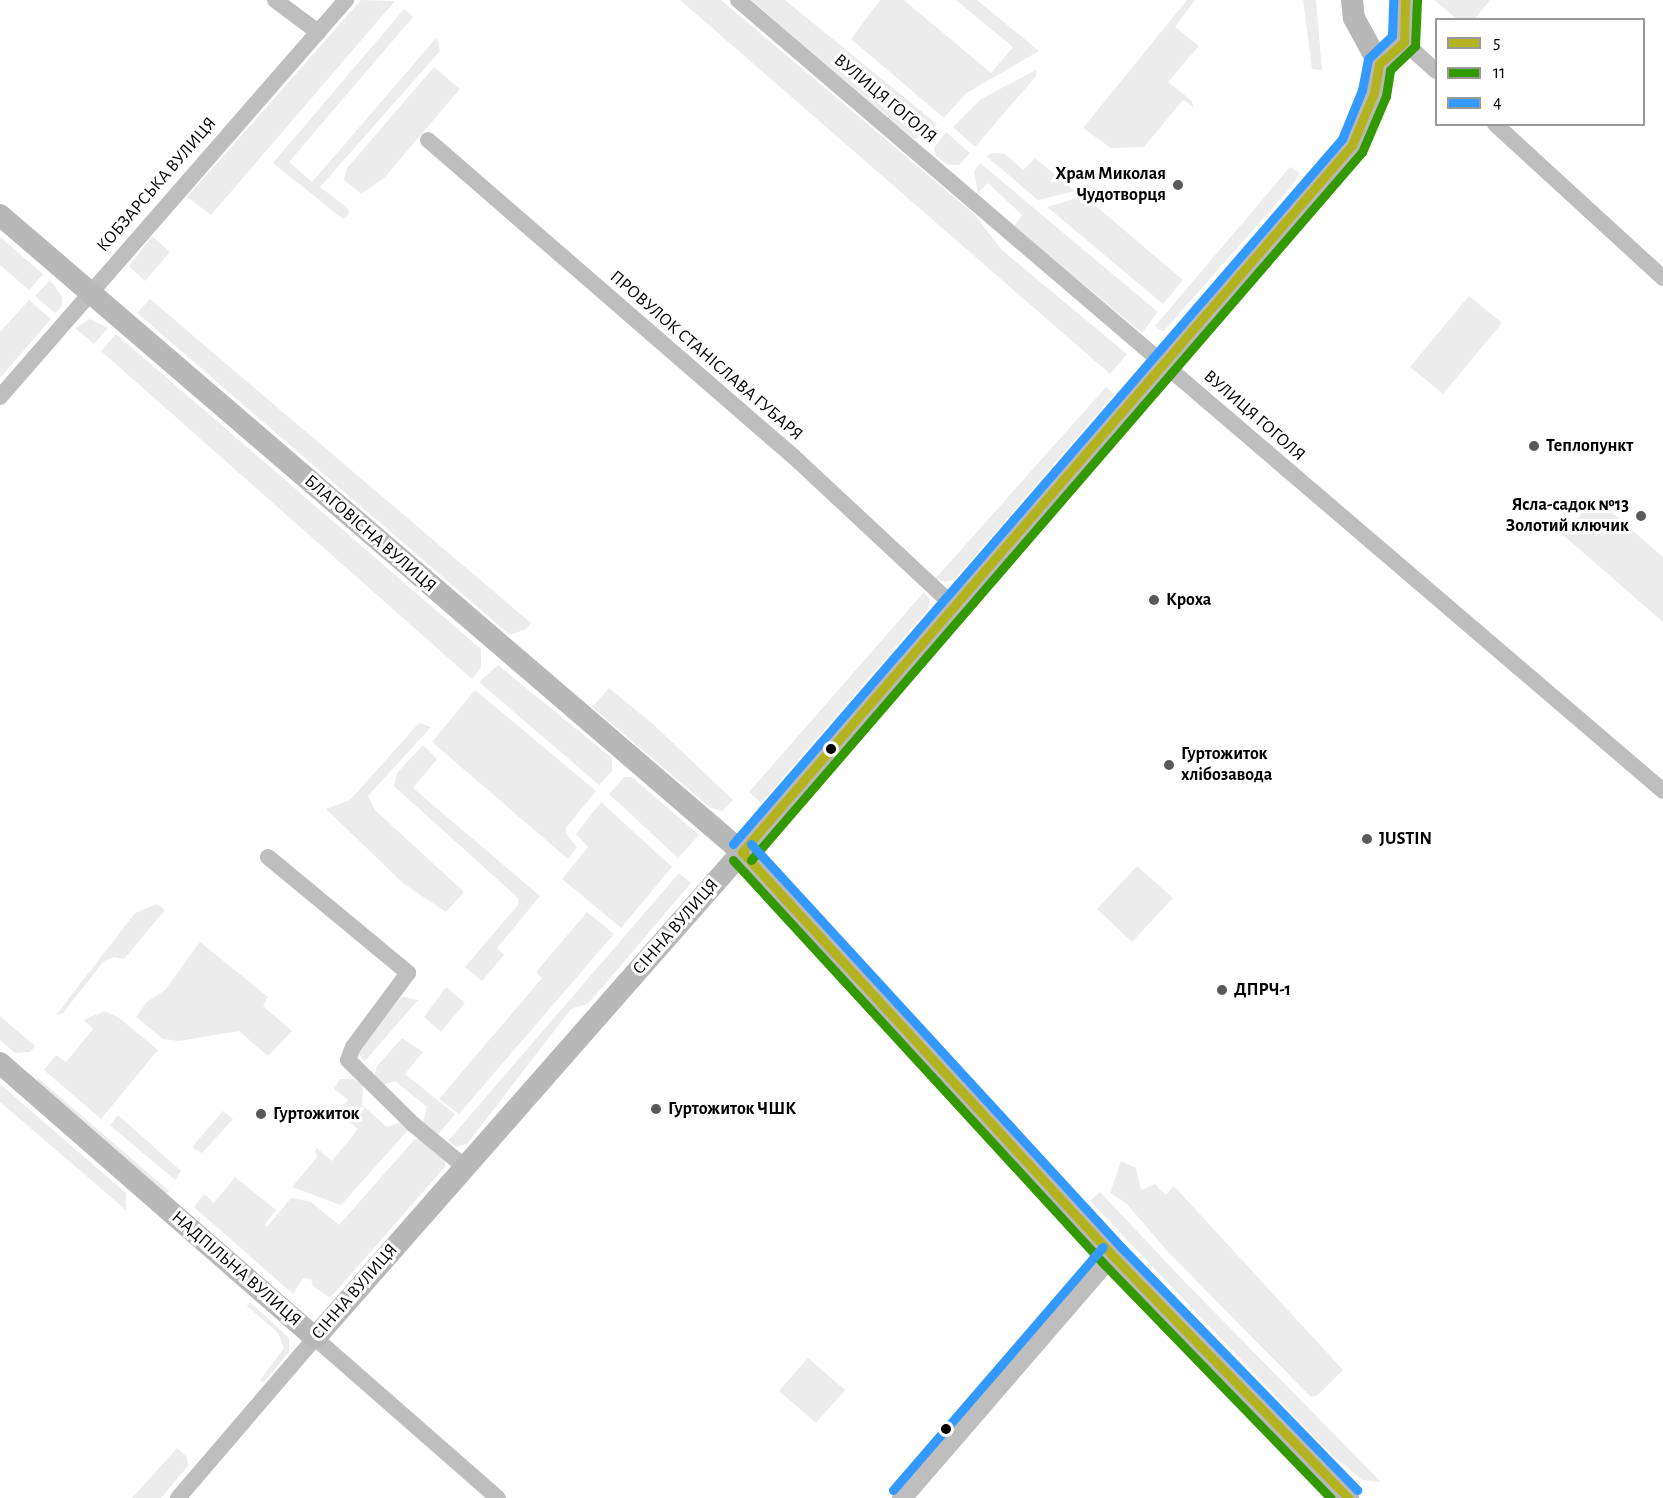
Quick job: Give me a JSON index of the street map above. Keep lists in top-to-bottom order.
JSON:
{
  "streets": {
    "main road": ["БЛАГОВІСНА ВУЛИЦЯ", "СІННА ВУЛИЦЯ", "НАДПІЛЬНА ВУЛИЦЯ"],
    "street": ["ВУЛИЦЯ ГОГОЛЯ", "КОБЗАРСЬКА ВУЛИЦЯ", "ПРОВУЛОК СТАНІСЛАВА ГУБАРЯ"]
  },
  "crossings": [
    ["ВУЛИЦЯ ГОГОЛЯ", "СІННА ВУЛИЦЯ"],
    ["КОБЗАРСЬКА ВУЛИЦЯ", "БЛАГОВІСНА ВУЛИЦЯ"],
    ["ПРОВУЛОК СТАНІСЛАВА ГУБАРЯ", "СІННА ВУЛИЦЯ"],
    ["БЛАГОВІСНА ВУЛИЦЯ", "СІННА ВУЛИЦЯ"],
    ["СІННА ВУЛИЦЯ", "НАДПІЛЬНА ВУЛИЦЯ"]
  ],
  "places": [
    "Храм Миколая Чудотворця",
    "Теплопункт",
    "Ясла-садок №13 Золотий ключик",
    "Кроха",
    "Гуртожиток хлібозавода",
    "JUSTIN",
    "ДПРЧ-1",
    "Гуртожиток ЧШК",
    "Гуртожиток"
  ],
  "lines": ["transit line 5", "transit line 11", "transit line 4"],
  "legend": ["5", "11", "4"]
}
